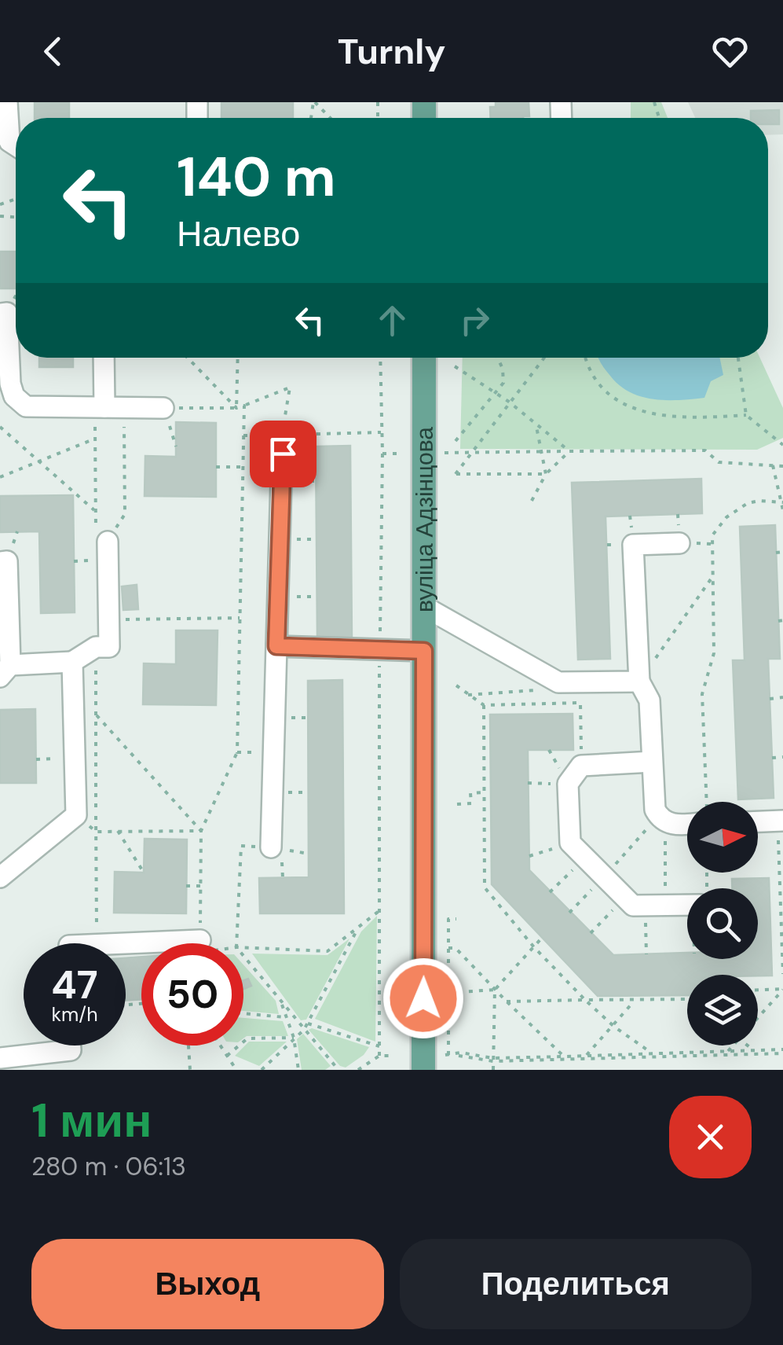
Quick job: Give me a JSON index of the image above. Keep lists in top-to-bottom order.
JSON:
{
  "streets": {
    "main road": ["вуліца Адзінцова"]
  },
  "north": "right",
  "page": {
    "header": "Turnly",
    "turn": ["140 m", "Налево"],
    "speed": "47 km/h",
    "limit": "50",
    "heading": ["1 мин", "280 m · 06:13"],
    "buttons": ["Выход", "Поделиться"]
  }
}
